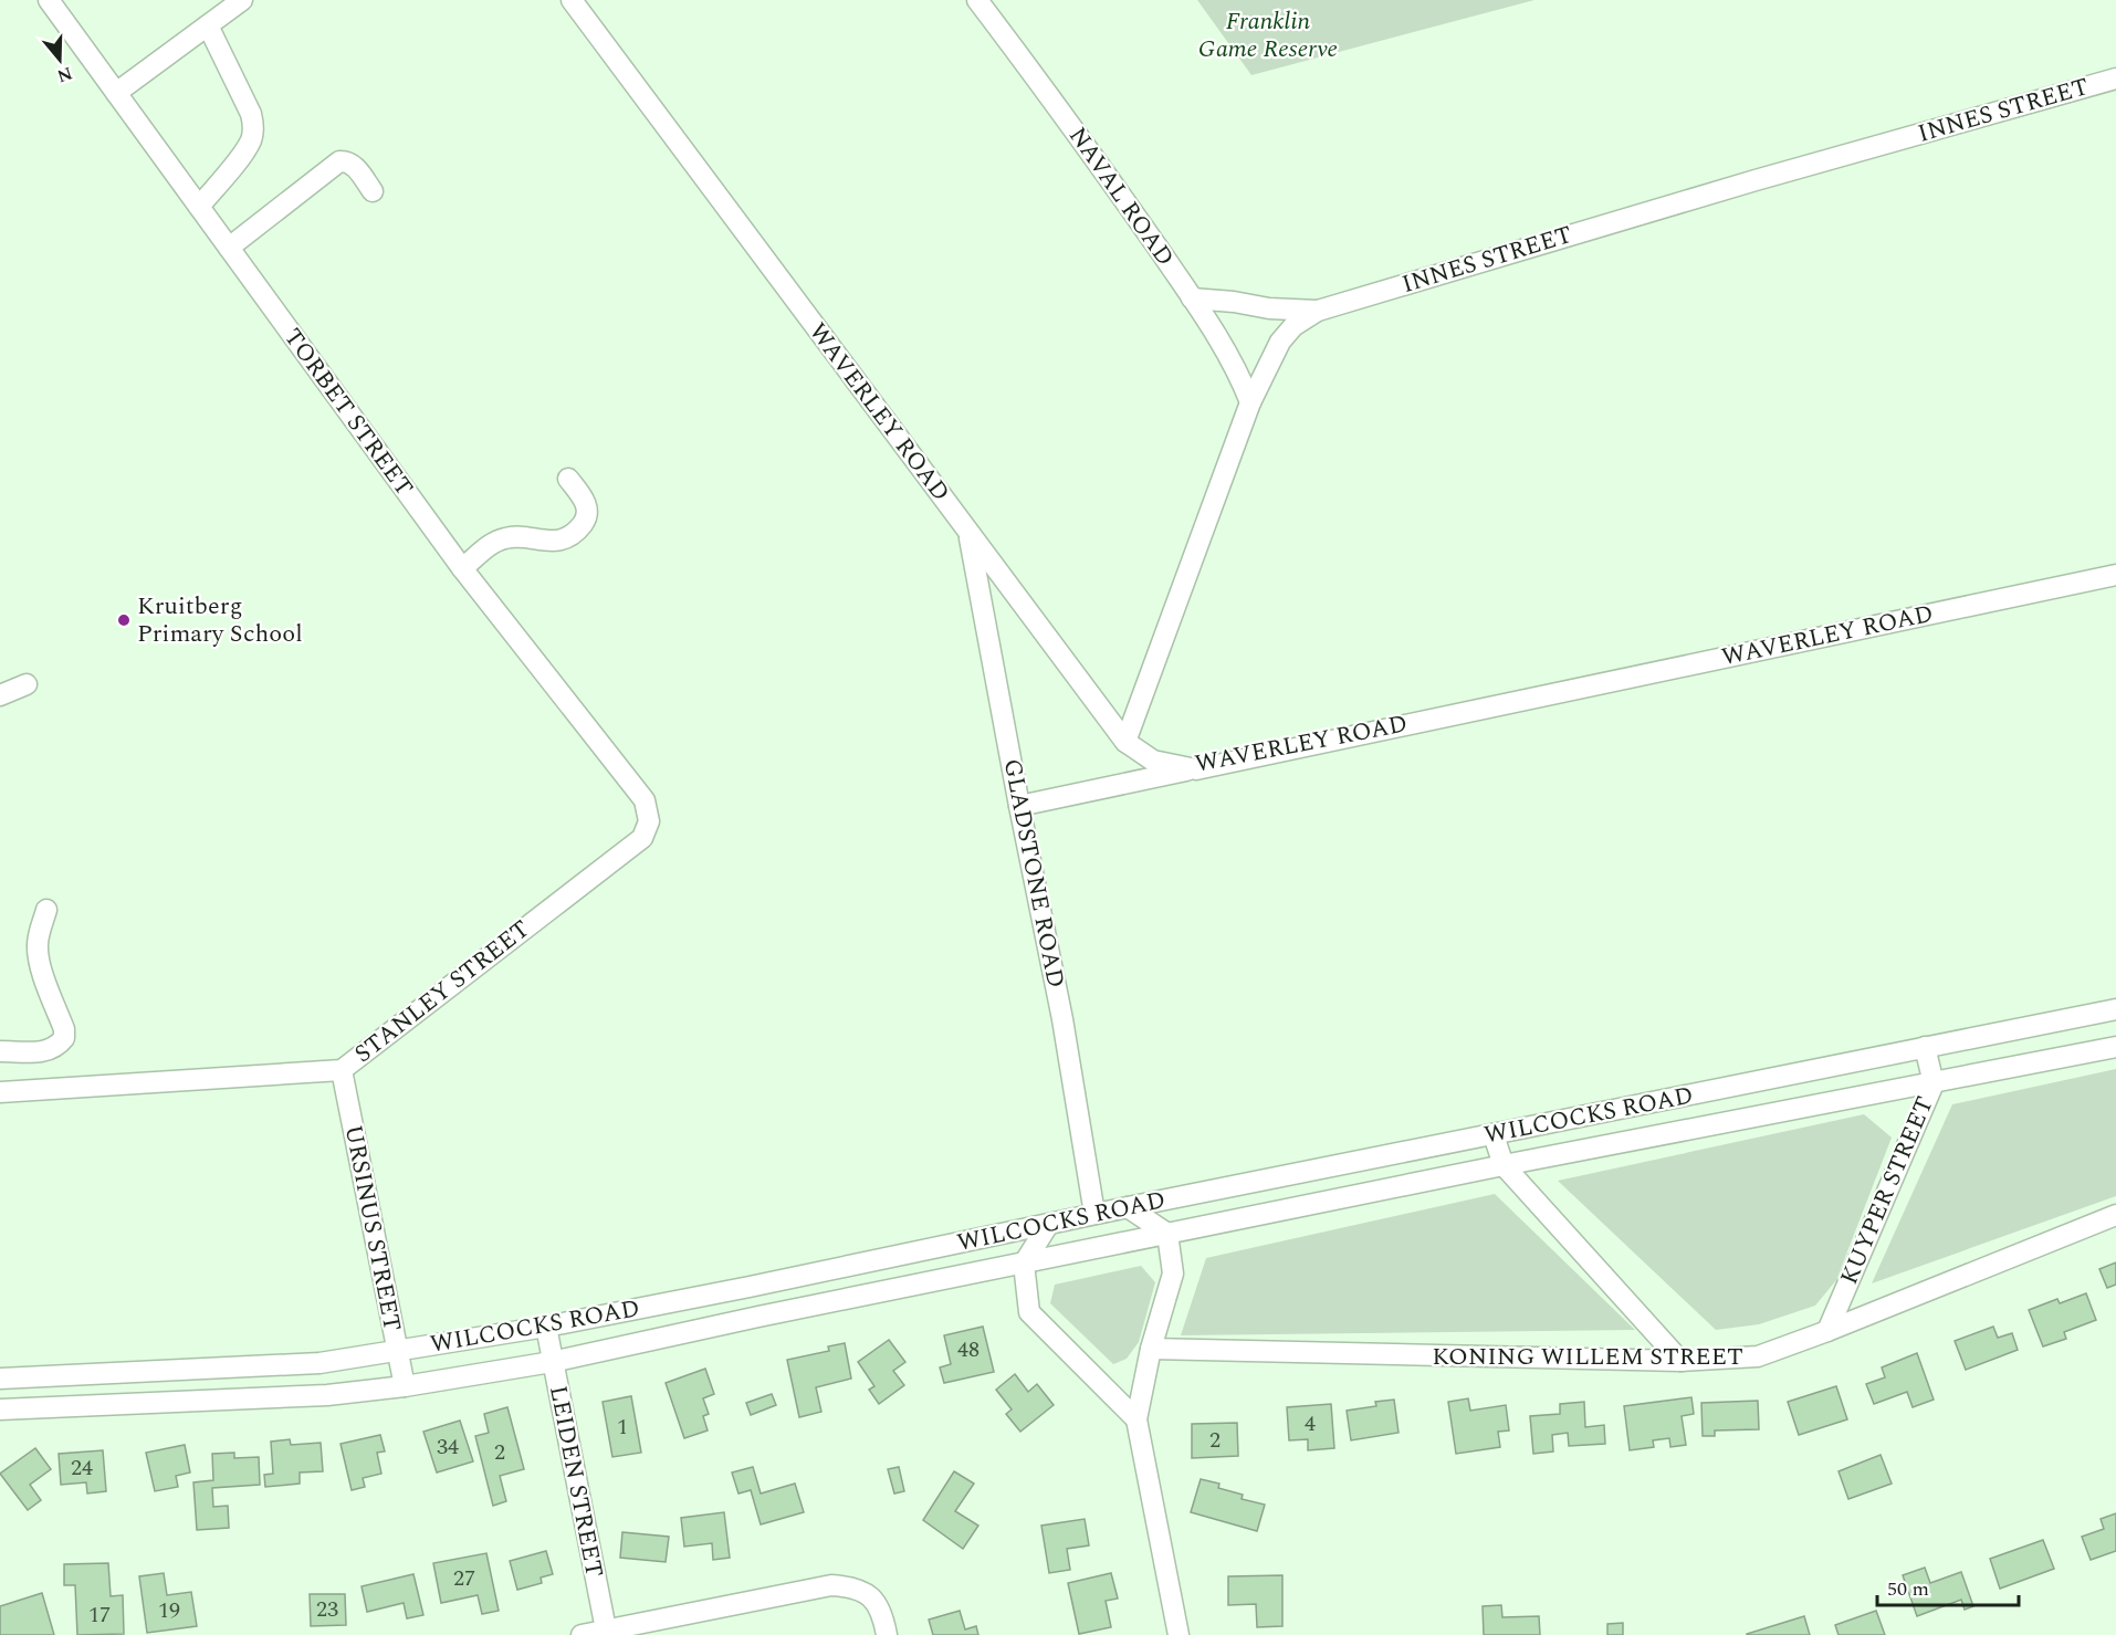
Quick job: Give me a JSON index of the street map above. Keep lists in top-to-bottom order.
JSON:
{
  "streets": {
    "street": [
      "INNES STREET",
      "NAVAL ROAD",
      "TORBET STREET",
      "WAVERLEY ROAD",
      "GLADSTONE ROAD",
      "STANLEY STREET",
      "WILCOCKS ROAD",
      "KUYPER STREET",
      "URSINUS STREET",
      "KONING WILLEM STREET",
      "LEIDEN STREET"
    ]
  },
  "crossings": [
    ["INNES STREET", "NAVAL ROAD"],
    ["INNES STREET", "WAVERLEY ROAD"],
    ["TORBET STREET", "STANLEY STREET"],
    ["WAVERLEY ROAD", "GLADSTONE ROAD"],
    ["GLADSTONE ROAD", "WILCOCKS ROAD"],
    ["STANLEY STREET", "URSINUS STREET"],
    ["WILCOCKS ROAD", "KUYPER STREET"],
    ["WILCOCKS ROAD", "URSINUS STREET"],
    ["WILCOCKS ROAD", "LEIDEN STREET"],
    ["KUYPER STREET", "KONING WILLEM STREET"]
  ],
  "parks": ["Franklin Game Reserve"],
  "places": ["Kruitberg Primary School"],
  "house_numbers": [
    "48",
    "4",
    "1",
    "2",
    "34",
    "2",
    "24",
    "27",
    "23",
    "19",
    "17"
  ],
  "scale_bar": "50 m",
  "north": "bottom"
}
